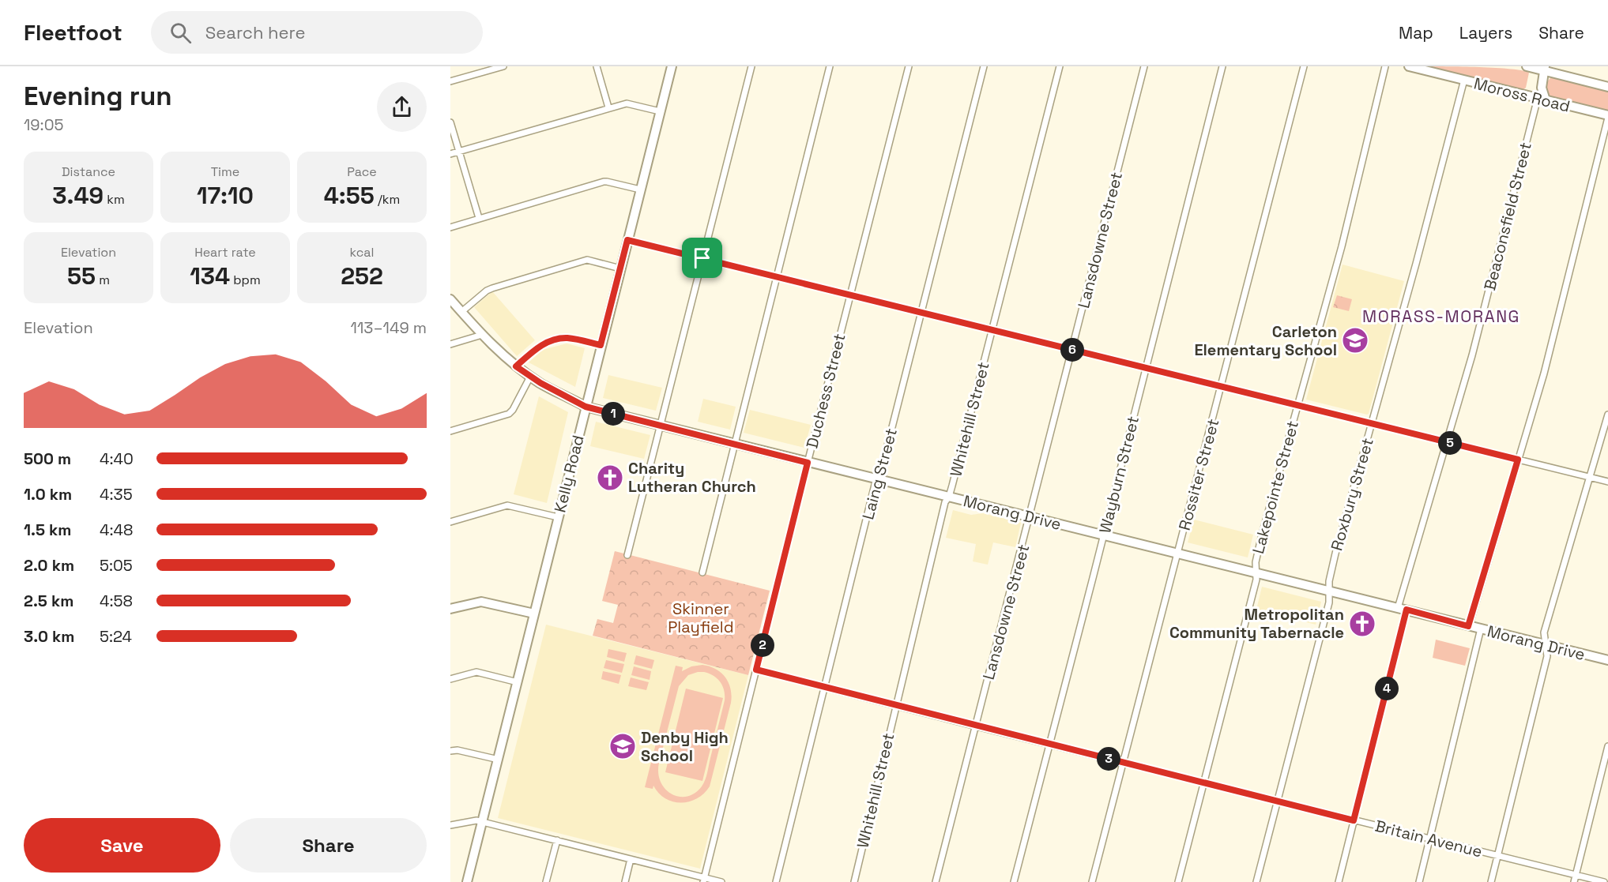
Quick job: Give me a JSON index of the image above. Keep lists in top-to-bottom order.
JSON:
{
  "streets": {
    "street": [
      "Moross Road",
      "Beaconsfield Street",
      "Lansdowne Street",
      "Duchess Street",
      "Whitehill Street",
      "Kelly Road",
      "Laing Street",
      "Wayburn Street",
      "Rossiter Street",
      "Lakepointe Street",
      "Roxbury Street",
      "Morang Drive",
      "Britain Avenue"
    ]
  },
  "crossings": [
    ["Moross Road", "Beaconsfield Street"],
    ["Moross Road", "Roxbury Street"],
    ["Beaconsfield Street", "Morang Drive"],
    ["Beaconsfield Street", "Britain Avenue"],
    ["Lansdowne Street", "Morang Drive"],
    ["Lansdowne Street", "Britain Avenue"],
    ["Duchess Street", "Morang Drive"],
    ["Duchess Street", "Britain Avenue"],
    ["Whitehill Street", "Morang Drive"],
    ["Whitehill Street", "Britain Avenue"],
    ["Kelly Road", "Morang Drive"],
    ["Laing Street", "Morang Drive"],
    ["Laing Street", "Britain Avenue"],
    ["Wayburn Street", "Morang Drive"],
    ["Wayburn Street", "Britain Avenue"],
    ["Rossiter Street", "Morang Drive"],
    ["Rossiter Street", "Britain Avenue"],
    ["Lakepointe Street", "Morang Drive"],
    ["Lakepointe Street", "Britain Avenue"],
    ["Roxbury Street", "Morang Drive"],
    ["Roxbury Street", "Britain Avenue"]
  ],
  "districts": ["MORASS-MORANG"],
  "parks": ["Skinner Playfield"],
  "places": {
    "school or university": ["Carleton Elementary School", "Denby High School"],
    "church": ["Charity Lutheran Church", "Metropolitan Community Tabernacle"]
  },
  "page": {
    "header": "Fleetfoot",
    "search": "Search here",
    "nav": ["Map", "Layers", "Share"],
    "heading": ["Evening run", "19:05"],
    "stats": [
      ["Distance", "3.49 km"],
      ["Time", "17:10"],
      ["Pace", "4:55 /km"],
      ["Elevation", "55 m"],
      ["Heart rate", "134 bpm"],
      ["kcal", "252"]
    ],
    "chart": ["Elevation", "113–149 m"],
    "pins": [
      "6",
      "1",
      "5",
      "2",
      "4",
      "3"
    ],
    "list": [
      {
        "name": "500 m",
        "note": "4:40"
      },
      {
        "name": "1.0 km",
        "note": "4:35"
      },
      {
        "name": "1.5 km",
        "note": "4:48"
      },
      {
        "name": "2.0 km",
        "note": "5:05"
      },
      {
        "name": "2.5 km",
        "note": "4:58"
      },
      {
        "name": "3.0 km",
        "note": "5:24"
      }
    ],
    "buttons": ["Save", "Share"]
  }
}
